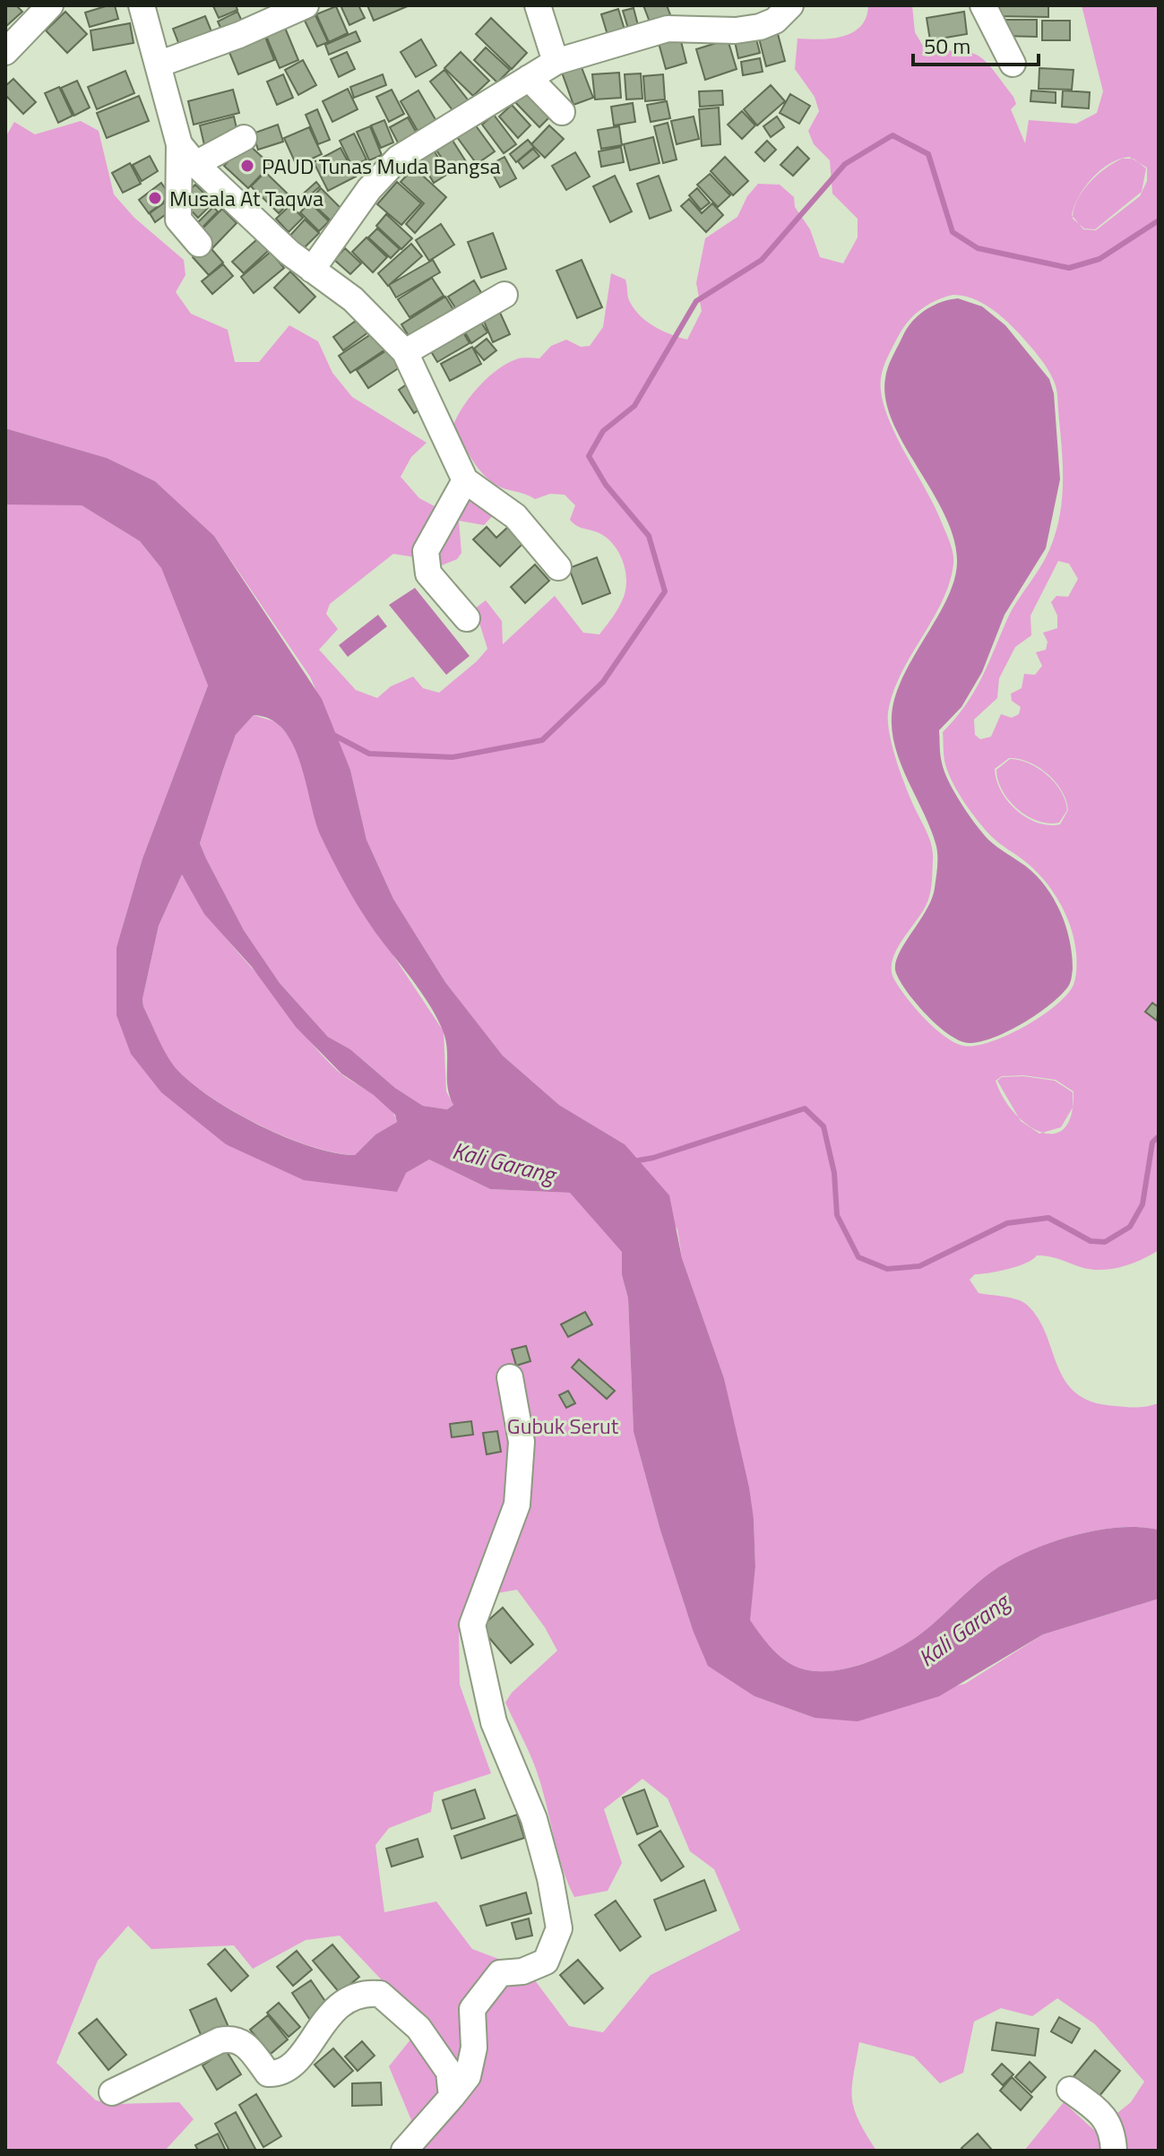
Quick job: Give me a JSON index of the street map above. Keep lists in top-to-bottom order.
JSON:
{
  "water": ["Kali Garang"],
  "parks": ["Gubuk Serut"],
  "places": ["PAUD Tunas Muda Bangsa", "Musala At Taqwa"],
  "scale_bar": "50 m"
}
